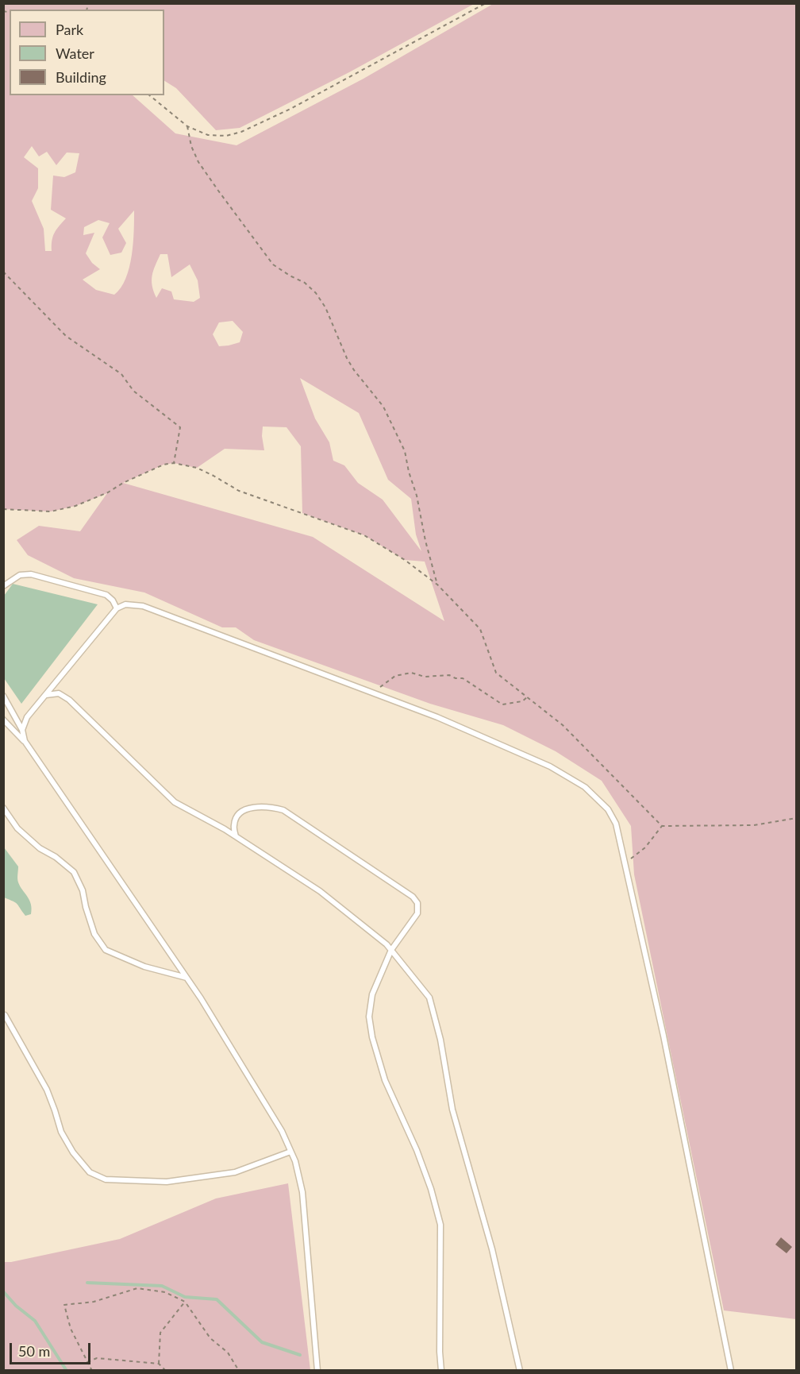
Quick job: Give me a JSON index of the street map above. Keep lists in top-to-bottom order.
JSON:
{
  "legend": ["Park", "Water", "Building"],
  "scale_bar": "50 m"
}
